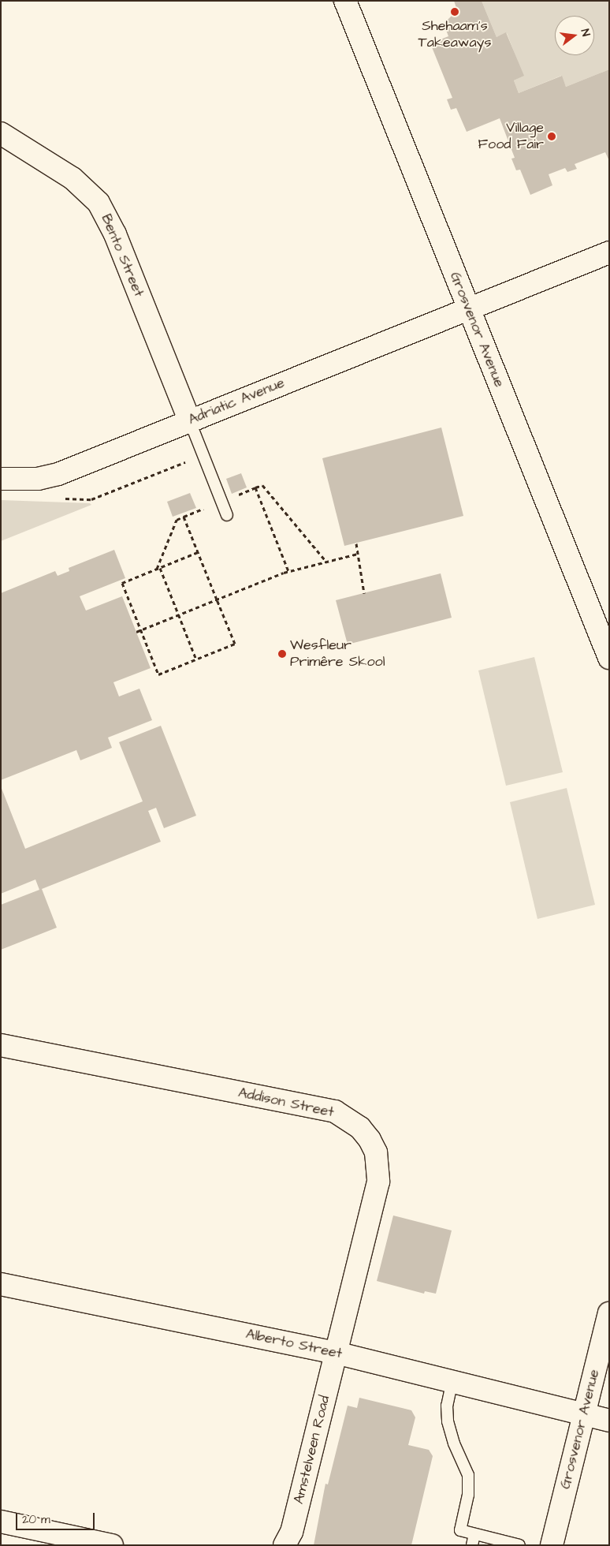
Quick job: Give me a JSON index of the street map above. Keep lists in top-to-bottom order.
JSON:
{
  "streets": {
    "street": [
      "Bento Street",
      "Grosvenor Avenue",
      "Adriatic Avenue",
      "Addison Street",
      "Alberto Street",
      "Amstelveen Road"
    ]
  },
  "crossings": [
    ["Bento Street", "Adriatic Avenue"],
    ["Grosvenor Avenue", "Adriatic Avenue"],
    ["Grosvenor Avenue", "Alberto Street"],
    ["Addison Street", "Alberto Street"],
    ["Addison Street", "Amstelveen Road"],
    ["Alberto Street", "Amstelveen Road"]
  ],
  "places": ["Shehaam's Takeaways", "Village Food Fair", "Wesfleur Primêre Skool"],
  "scale_bar": "20 m",
  "north": "right"
}
